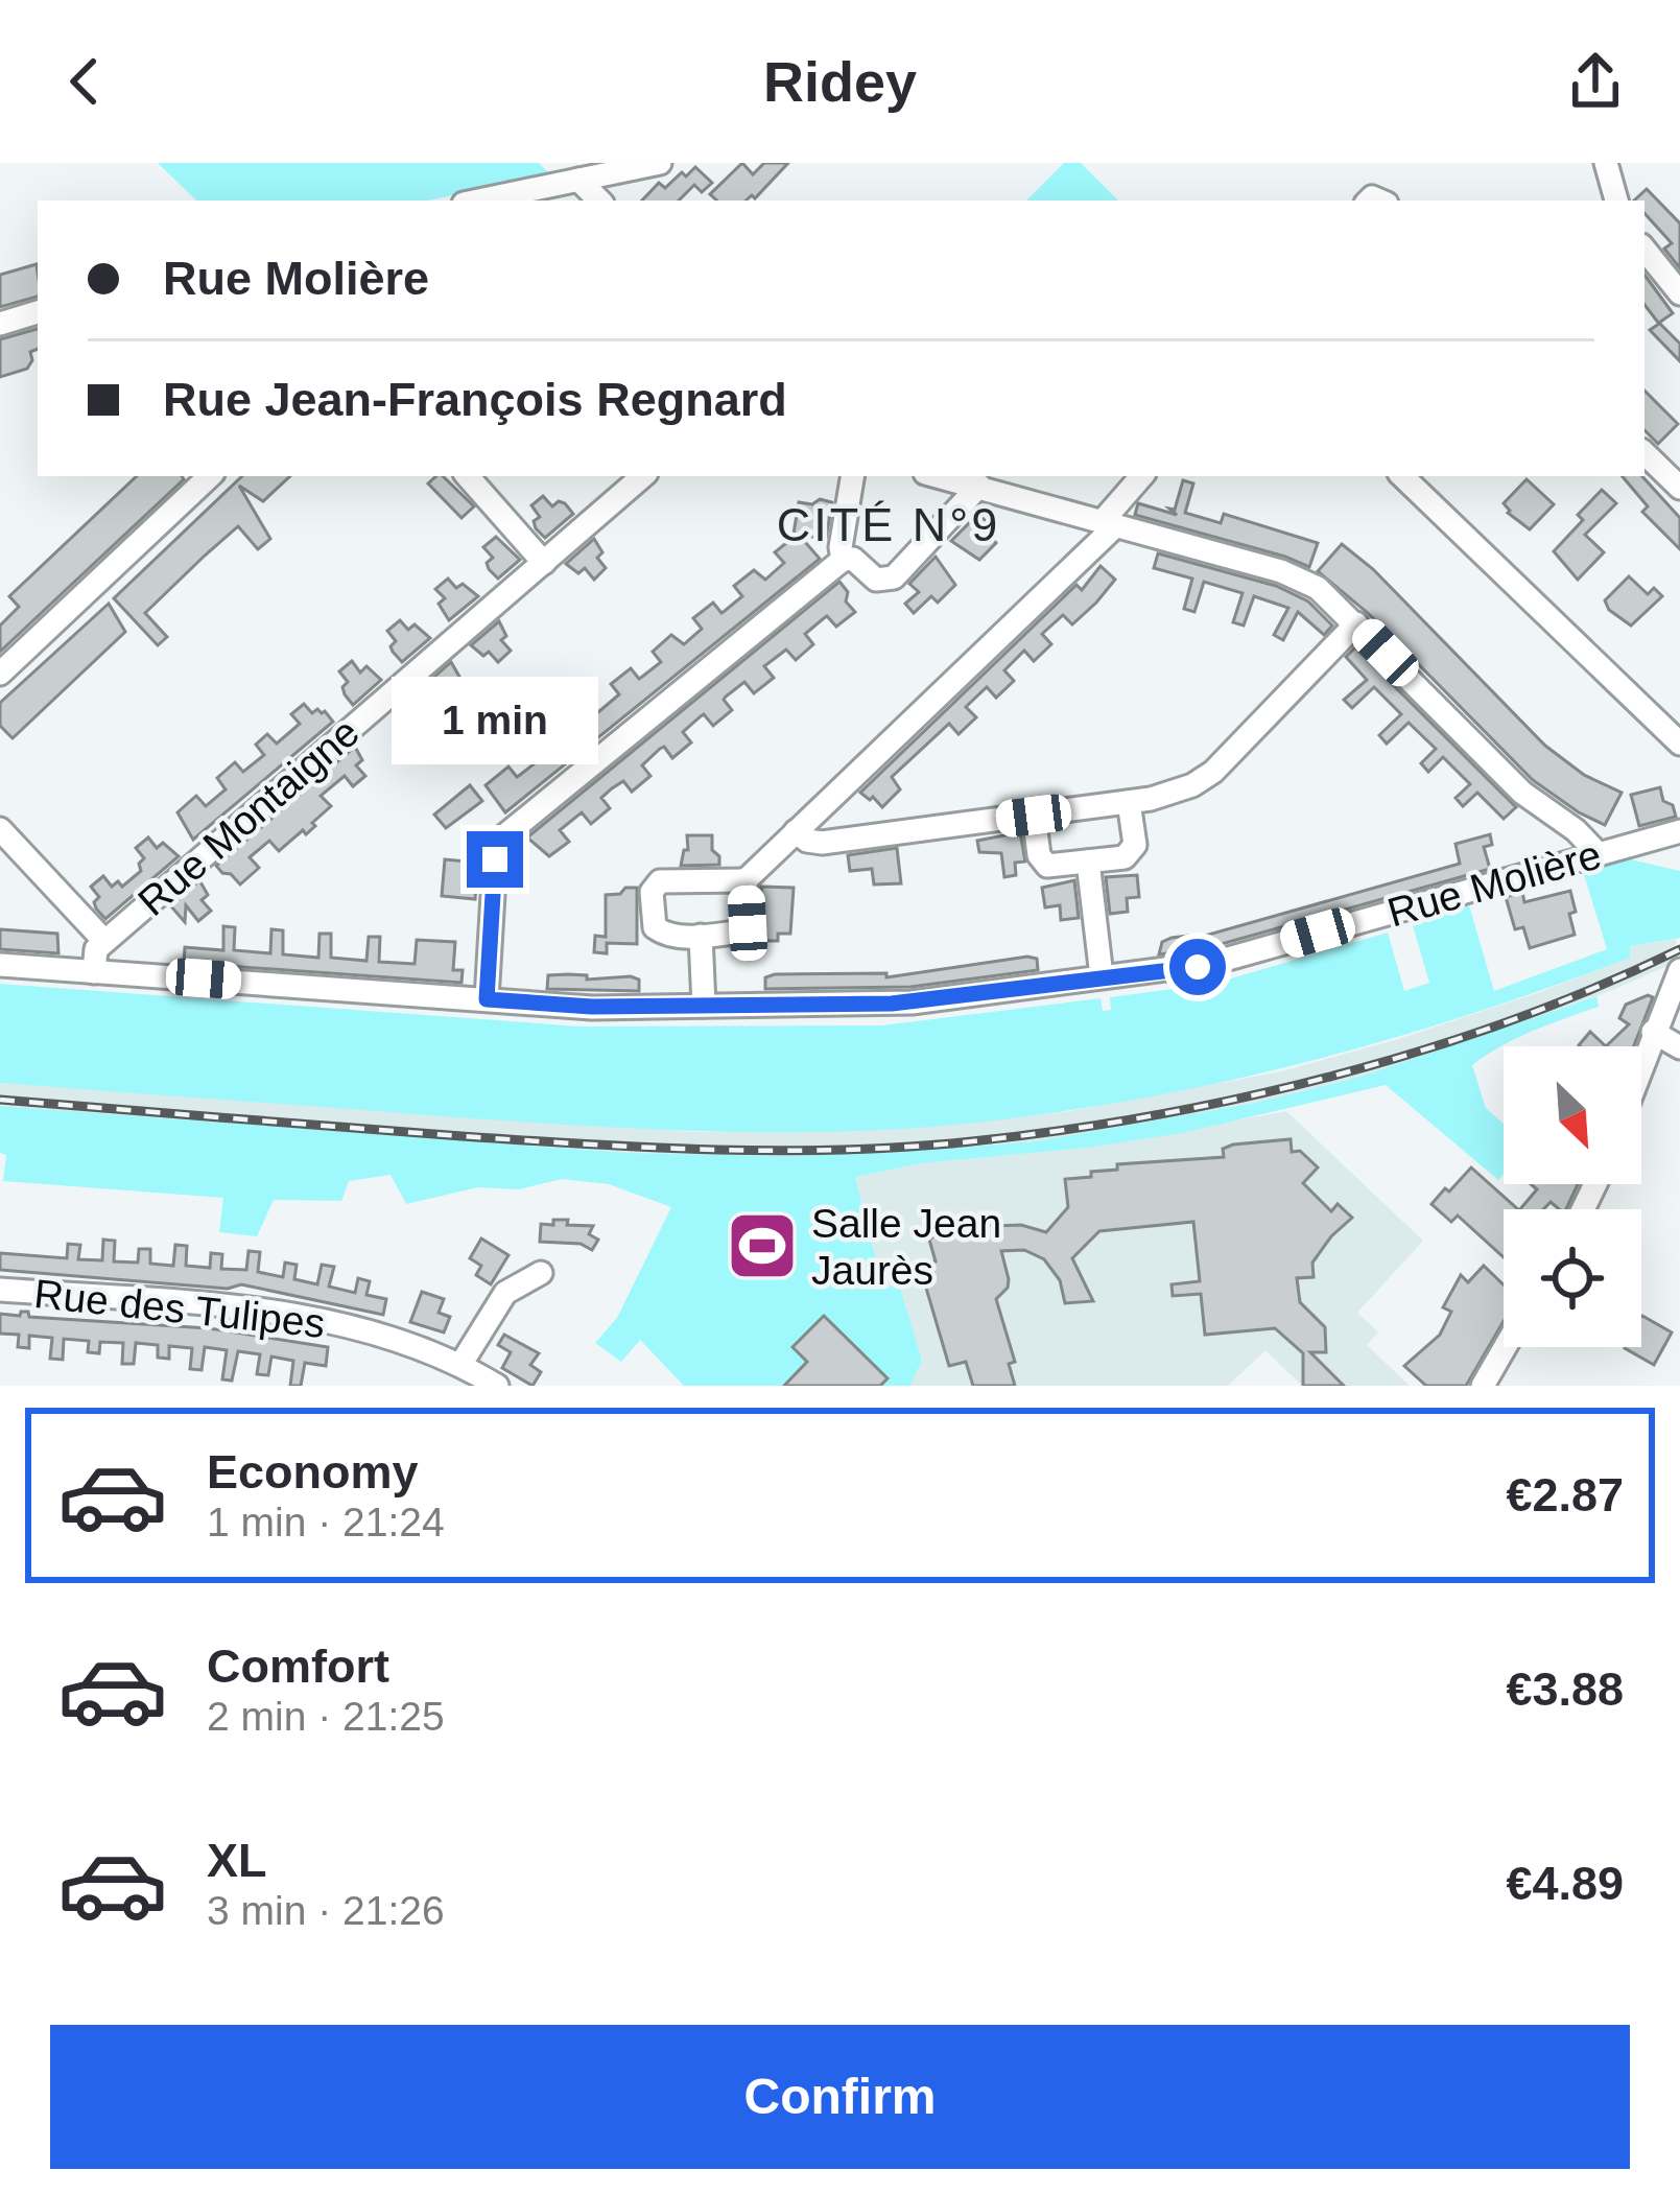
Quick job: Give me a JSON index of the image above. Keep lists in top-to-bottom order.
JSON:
{
  "streets": {
    "street": ["Rue Montaigne", "Rue Molière", "Rue des Tulipes"]
  },
  "crossings": [
    ["Rue Montaigne", "Rue Molière"]
  ],
  "districts": ["CITÉ N°9"],
  "places": {
    "sports": ["Salle Jean Jaurès"]
  },
  "north": "bottom right",
  "page": {
    "header": "Ridey",
    "banner": ["Rue Molière", "Rue Jean-François Regnard"],
    "bubble": "1 min",
    "list": [
      {
        "name": "Economy",
        "note": "1 min · 21:24",
        "value": "€2.87"
      },
      {
        "name": "Comfort",
        "note": "2 min · 21:25",
        "value": "€3.88"
      },
      {
        "name": "XL",
        "note": "3 min · 21:26",
        "value": "€4.89"
      }
    ],
    "buttons": "Confirm"
  }
}
